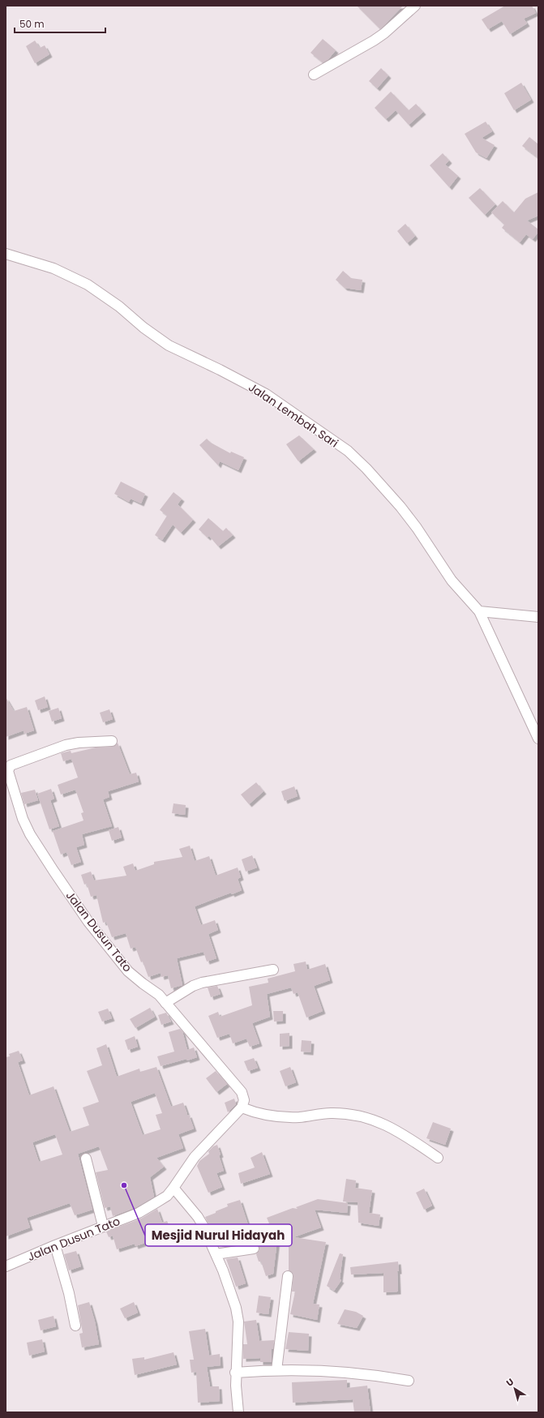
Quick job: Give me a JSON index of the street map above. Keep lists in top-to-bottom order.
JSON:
{
  "streets": {
    "street": ["Jalan Lembah Sari", "Jalan Dusun Tato"]
  },
  "places": ["Mesjid Nurul Hidayah"],
  "scale_bar": "50 m",
  "north": "top left"
}
